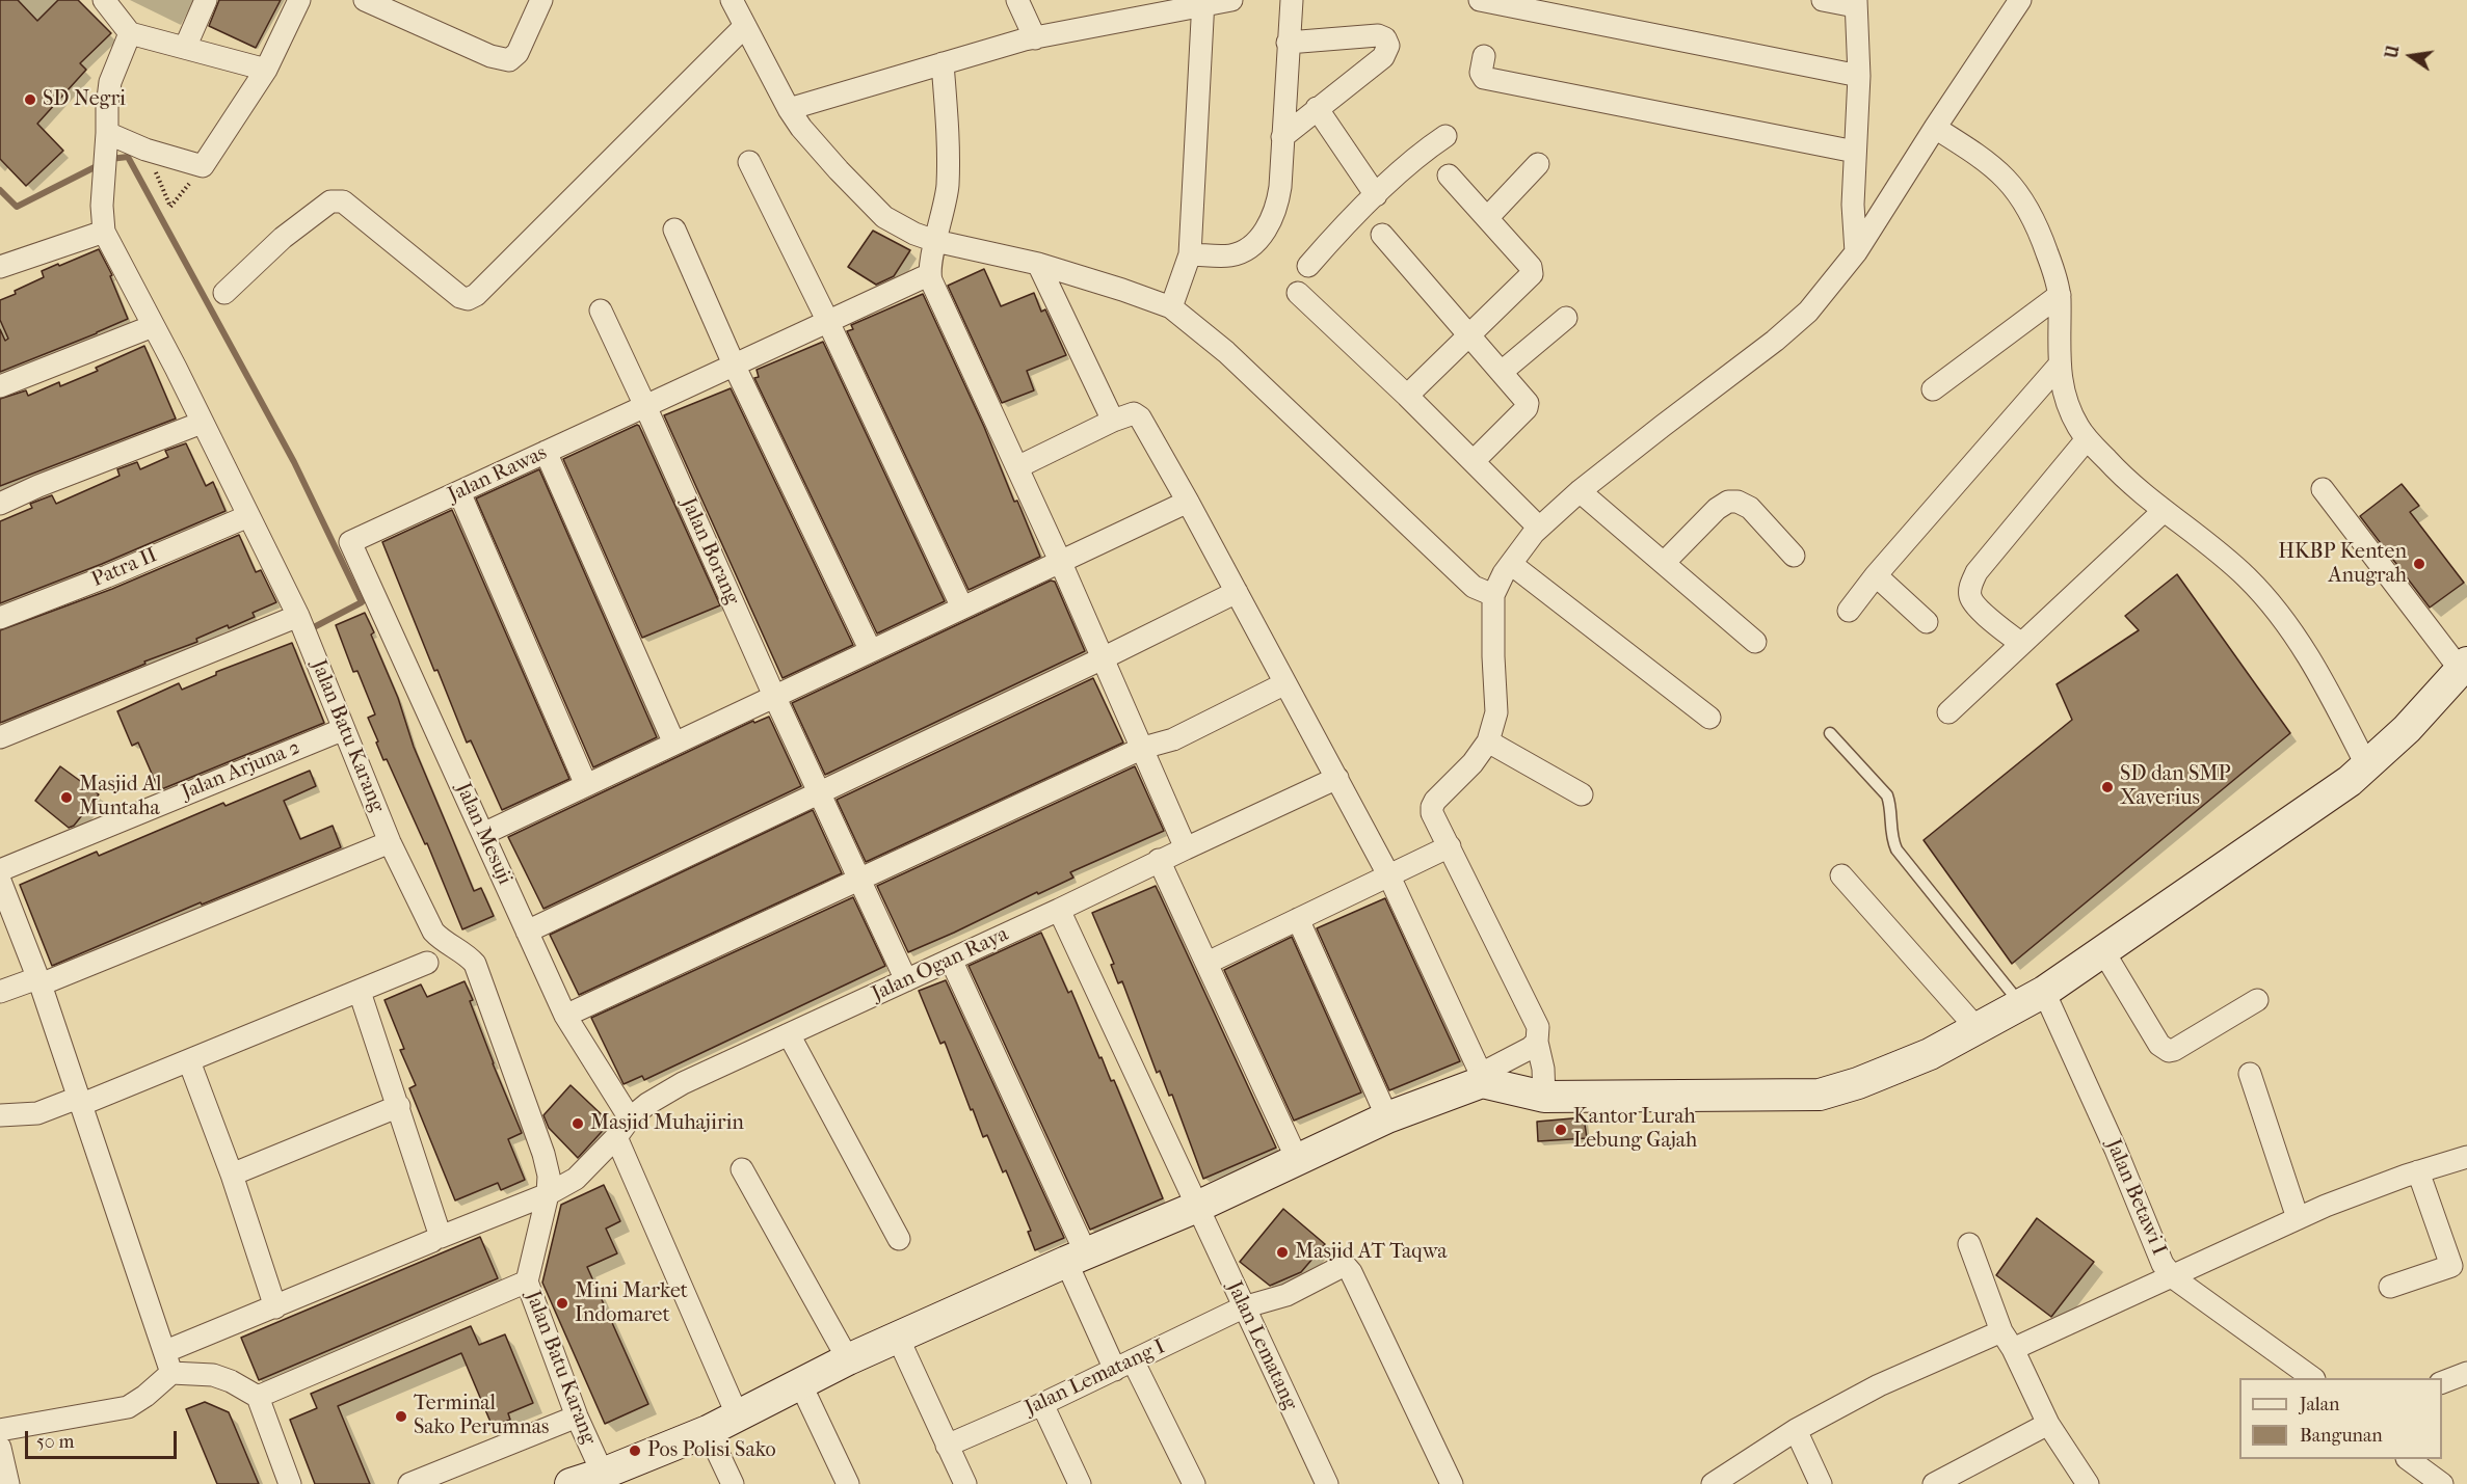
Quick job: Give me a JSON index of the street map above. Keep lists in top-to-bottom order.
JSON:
{
  "streets": {
    "street": [
      "Jalan Rawas",
      "Jalan Borang",
      "Patra II",
      "Jalan Batu Karang",
      "Jalan Arjuna 2",
      "Jalan Mesuji",
      "Jalan Ogan Raya",
      "Jalan Betawi I",
      "Jalan Lematang",
      "Jalan Lematang I"
    ]
  },
  "crossings": [
    ["Jalan Rawas", "Jalan Borang"],
    ["Jalan Rawas", "Jalan Mesuji"],
    ["Jalan Borang", "Jalan Ogan Raya"],
    ["Patra II", "Jalan Batu Karang"],
    ["Jalan Batu Karang", "Jalan Arjuna 2"],
    ["Jalan Batu Karang", "Jalan Ogan Raya"],
    ["Jalan Mesuji", "Jalan Ogan Raya"],
    ["Jalan Lematang", "Jalan Lematang I"]
  ],
  "places": [
    "SD Negri",
    "HKBP Kenten Anugrah",
    "SD dan SMP Xaverius",
    "Masjid Al Muntaha",
    "Masjid Muhajirin",
    "Kantor Lurah Lebung Gajah",
    "Masjid AT Taqwa",
    "Mini Market Indomaret",
    "Terminal Sako Perumnas",
    "Pos Polisi Sako"
  ],
  "legend": ["Jalan", "Bangunan"],
  "scale_bar": "50 m",
  "north": "left"
}
